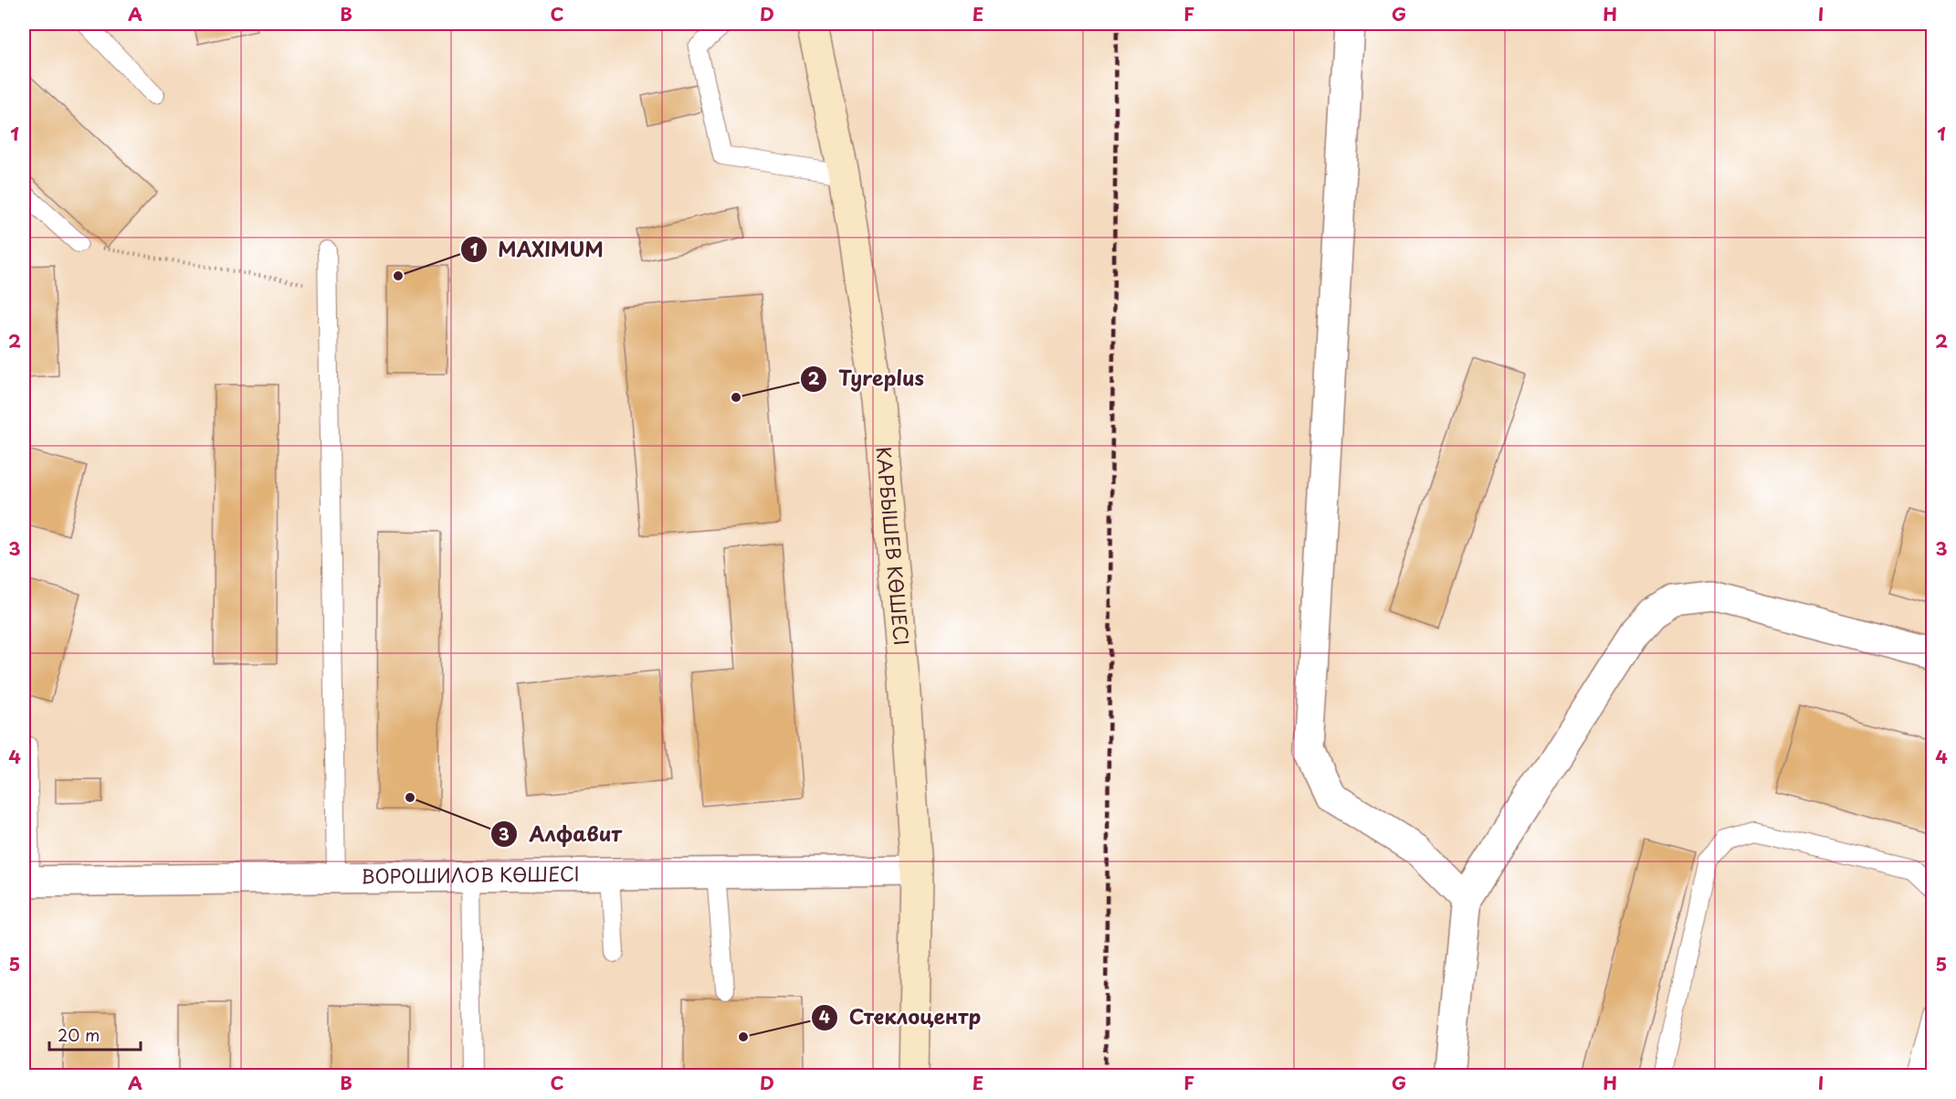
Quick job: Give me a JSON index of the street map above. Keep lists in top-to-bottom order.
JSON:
{
  "streets": {
    "main road": ["КАРБЫШЕВ КӨШЕСІ"],
    "street": ["ВОРОШИЛОВ КӨШЕСІ"]
  },
  "crossings": [
    ["КАРБЫШЕВ КӨШЕСІ", "ВОРОШИЛОВ КӨШЕСІ"]
  ],
  "places": [
    "MAXIMUM",
    "Tyreplus",
    "Алфавит",
    "Стеклоцентр"
  ],
  "scale_bar": "20 m",
  "grid": {
    "columns": [
      "A",
      "B",
      "C",
      "D",
      "E",
      "F",
      "G",
      "H",
      "I"
    ],
    "rows": [
      "1",
      "2",
      "3",
      "4",
      "5"
    ]
  }
}
